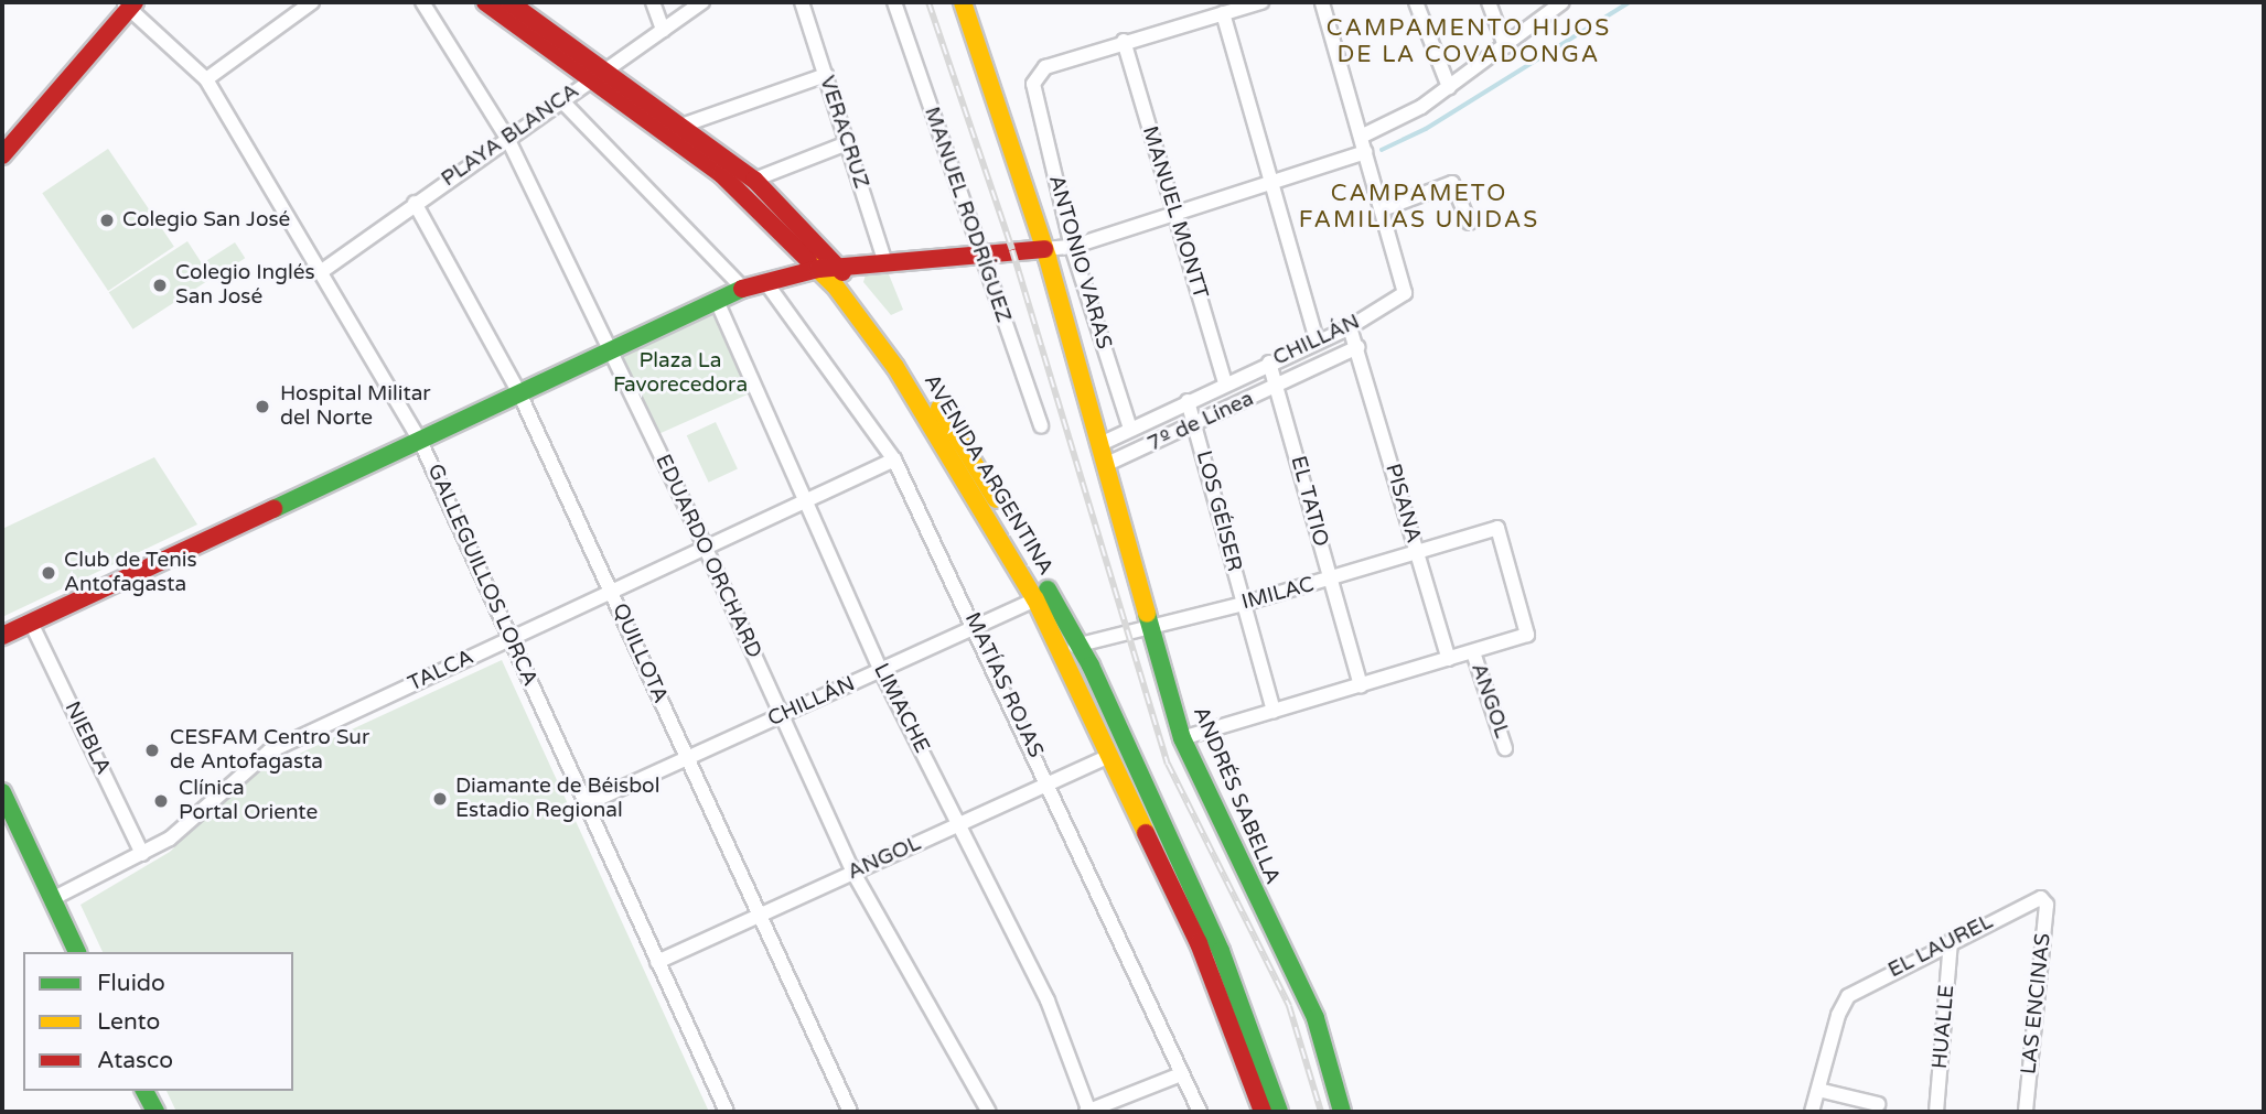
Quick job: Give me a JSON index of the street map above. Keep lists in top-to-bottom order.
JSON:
{
  "streets": {
    "main road": ["AVENIDA ARGENTINA", "ANDRÉS SABELLA"],
    "street": [
      "VERACRUZ",
      "PLAYA BLANCA",
      "MANUEL MONTT",
      "MANUEL RODRÍGUEZ",
      "ANTONIO VARAS",
      "CHILLÁN",
      "7º de Línea",
      "EL TATIO",
      "PISANA",
      "LOS GÉISER",
      "EDUARDO ORCHARD",
      "GALLEGUILLOS LORCA",
      "IMILAC",
      "QUILLOTA",
      "TALCA",
      "MATÍAS ROJAS",
      "ANGOL",
      "LIMACHE",
      "NIEBLA",
      "EL LAUREL",
      "LAS ENCINAS",
      "HUALLE"
    ]
  },
  "crossings": [
    ["PLAYA BLANCA", "AVENIDA ARGENTINA"],
    ["PLAYA BLANCA", "EDUARDO ORCHARD"],
    ["PLAYA BLANCA", "GALLEGUILLOS LORCA"],
    ["PLAYA BLANCA", "QUILLOTA"],
    ["MANUEL MONTT", "ANTONIO VARAS"],
    ["MANUEL MONTT", "CHILLÁN"],
    ["ANTONIO VARAS", "CHILLÁN"],
    ["CHILLÁN", "AVENIDA ARGENTINA"],
    ["CHILLÁN", "EL TATIO"],
    ["CHILLÁN", "LOS GÉISER"],
    ["CHILLÁN", "EDUARDO ORCHARD"],
    ["CHILLÁN", "GALLEGUILLOS LORCA"],
    ["CHILLÁN", "QUILLOTA"],
    ["CHILLÁN", "MATÍAS ROJAS"],
    ["CHILLÁN", "LIMACHE"],
    ["CHILLÁN", "ANDRÉS SABELLA"],
    ["7º de Línea", "EL TATIO"],
    ["7º de Línea", "PISANA"],
    ["7º de Línea", "LOS GÉISER"],
    ["7º de Línea", "ANDRÉS SABELLA"],
    ["AVENIDA ARGENTINA", "IMILAC"],
    ["AVENIDA ARGENTINA", "ANGOL"],
    ["EL TATIO", "IMILAC"],
    ["EL TATIO", "ANGOL"],
    ["PISANA", "IMILAC"],
    ["PISANA", "ANGOL"],
    ["LOS GÉISER", "IMILAC"],
    ["LOS GÉISER", "ANGOL"],
    ["EDUARDO ORCHARD", "TALCA"],
    ["EDUARDO ORCHARD", "ANGOL"],
    ["GALLEGUILLOS LORCA", "TALCA"],
    ["GALLEGUILLOS LORCA", "ANGOL"],
    ["IMILAC", "ANGOL"],
    ["IMILAC", "ANDRÉS SABELLA"],
    ["QUILLOTA", "TALCA"],
    ["QUILLOTA", "ANGOL"],
    ["TALCA", "MATÍAS ROJAS"],
    ["TALCA", "LIMACHE"],
    ["TALCA", "NIEBLA"],
    ["MATÍAS ROJAS", "ANGOL"],
    ["ANGOL", "LIMACHE"],
    ["ANGOL", "ANDRÉS SABELLA"],
    ["EL LAUREL", "LAS ENCINAS"],
    ["EL LAUREL", "HUALLE"]
  ],
  "districts": ["CAMPAMENTO HIJOS DE LA COVADONGA", "CAMPAMETO FAMILIAS UNIDAS"],
  "parks": ["Plaza La Favorecedora"],
  "places": [
    "Colegio San José",
    "Colegio Inglés San José",
    "Hospital Militar del Norte",
    "Club de Tenis Antofagasta",
    "CESFAM Centro Sur de Antofagasta",
    "Diamante de Béisbol Estadio Regional",
    "Clínica Portal Oriente"
  ],
  "legend": ["Fluido", "Lento", "Atasco"]
}
